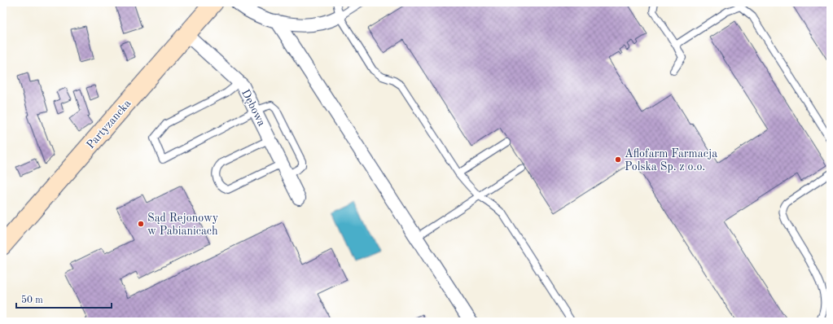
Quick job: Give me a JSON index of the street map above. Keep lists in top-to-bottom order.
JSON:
{
  "streets": {
    "main road": ["Partyzancka"],
    "street": ["Dębowa"]
  },
  "crossings": [
    ["Dębowa", "Partyzancka"]
  ],
  "places": ["Aflofarm Farmacja Polska Sp. z o.o.", "Sąd Rejonowy w Pabianicach"],
  "scale_bar": "50 m"
}
